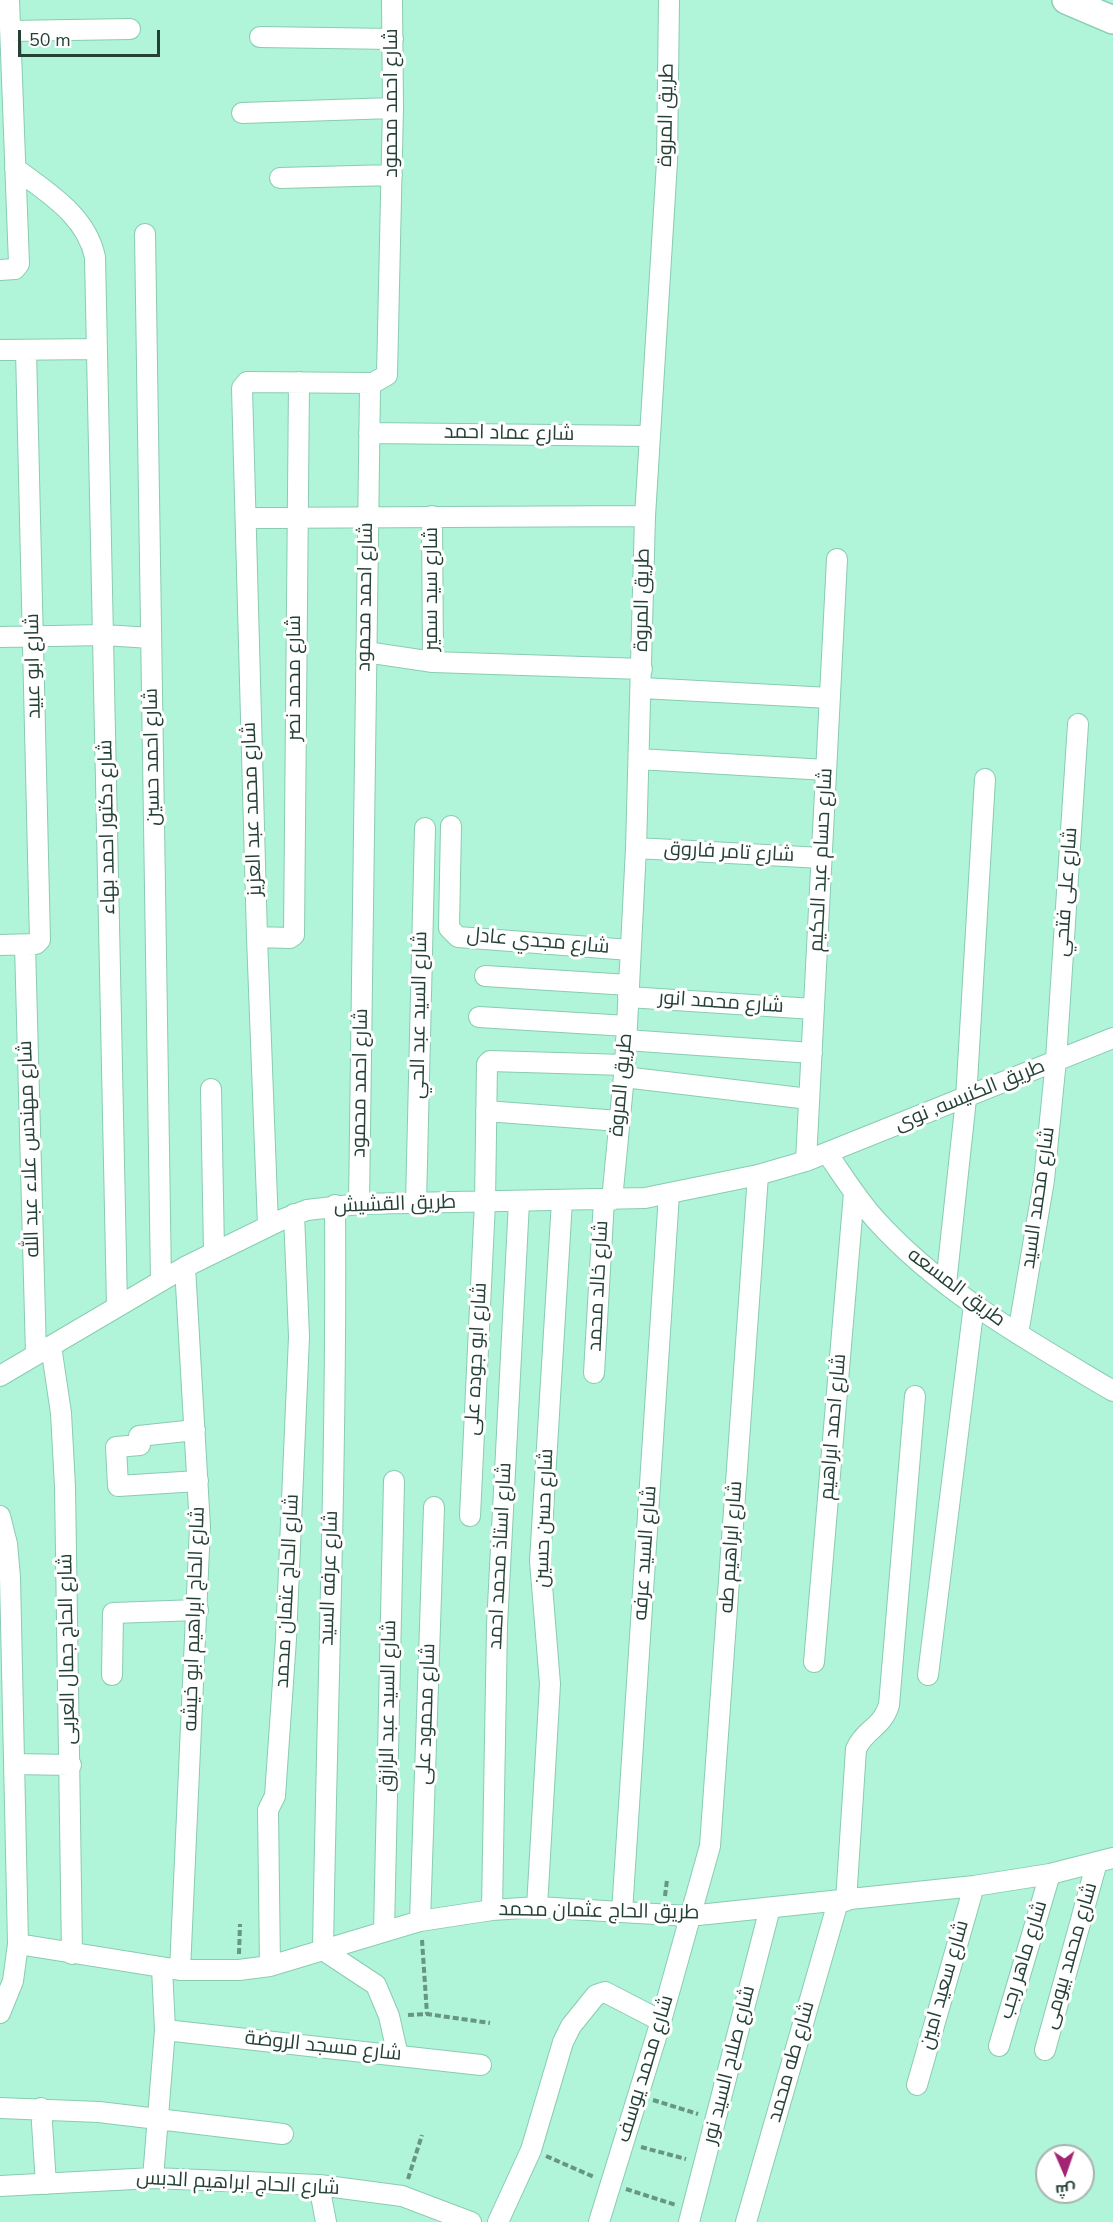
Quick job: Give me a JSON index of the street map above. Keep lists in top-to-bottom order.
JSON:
{
  "streets": {
    "street": [
      "شارع احمد محمود",
      "طريق المروة",
      "شارع عماد احمد",
      "شارع سيد سمير",
      "شارع ابو عبيد",
      "شارع محمد نصر",
      "شارع احمد حسين",
      "شارع محمد عبد العزيز",
      "شارع دكتور احمد بهاء",
      "شارع تامر فاروق",
      "شارع حسام عبد الحكيم",
      "شارع على فتحي",
      "شارع مجدي عادل",
      "شارع محمد انور",
      "شارع السيد عبد الحي",
      "طريق الكنيسه, نوى",
      "شارع مهندس علاء عبد الله",
      "شارع محمد السيد",
      "طريق القشيش",
      "شارع خالد محمد",
      "طريق المسعه",
      "شارع ابو جوده على",
      "شارع احمد ابراهيم",
      "شارع حسن حسين",
      "شارع ابراهيم طه",
      "شارع السيد عرفه",
      "شارع استاذ محمد احمد",
      "شارع عرفه السيد",
      "شارع الحاج عتمان محمد",
      "شارع الحاج ابراهيم ابو خيشه",
      "شارع الحاج جمال العربى",
      "شارع السيد عبد الرازق",
      "شارع محمود على",
      "طريق الحاج عثمان محمد",
      "شارع محمد بيومى",
      "شارع ماهر رجب",
      "شارع سعيد امين",
      "شارع مسجد الروضة",
      "شارع طه محمد",
      "شارع صلاح السيد نور",
      "شارع محمد يوسف",
      "شارع الحاج ابراهيم الدبس"
    ]
  },
  "crossings": [
    ["شارع احمد محمود", "شارع عماد احمد"],
    ["شارع احمد محمود", "طريق القشيش"],
    ["طريق المروة", "شارع عماد احمد"],
    ["طريق المروة", "شارع تامر فاروق"],
    ["طريق المروة", "شارع مجدي عادل"],
    ["طريق المروة", "شارع محمد انور"],
    ["طريق المروة", "طريق القشيش"],
    ["طريق المروة", "شارع خالد محمد"],
    ["طريق المروة", "شارع ابو جوده على"],
    ["شارع ابو عبيد", "شارع مهندس علاء عبد الله"],
    ["شارع محمد نصر", "شارع محمد عبد العزيز"],
    ["شارع احمد حسين", "طريق القشيش"],
    ["شارع محمد عبد العزيز", "طريق القشيش"],
    ["شارع دكتور احمد بهاء", "طريق القشيش"],
    ["شارع تامر فاروق", "شارع حسام عبد الحكيم"],
    ["شارع حسام عبد الحكيم", "شارع محمد انور"],
    ["شارع حسام عبد الحكيم", "طريق القشيش"],
    ["شارع على فتحي", "طريق الكنيسه, نوى"],
    ["شارع على فتحي", "شارع محمد السيد"],
    ["شارع السيد عبد الحي", "طريق القشيش"],
    ["طريق الكنيسه, نوى", "شارع محمد السيد"],
    ["طريق الكنيسه, نوى", "طريق القشيش"],
    ["طريق الكنيسه, نوى", "طريق المسعه"],
    ["شارع مهندس علاء عبد الله", "طريق القشيش"],
    ["شارع مهندس علاء عبد الله", "شارع الحاج جمال العربى"],
    ["شارع محمد السيد", "طريق المسعه"],
    ["طريق القشيش", "شارع خالد محمد"],
    ["طريق القشيش", "طريق المسعه"],
    ["طريق القشيش", "شارع ابو جوده على"],
    ["طريق القشيش", "شارع حسن حسين"],
    ["طريق القشيش", "شارع ابراهيم طه"],
    ["طريق القشيش", "شارع السيد عرفه"],
    ["طريق القشيش", "شارع استاذ محمد احمد"],
    ["طريق القشيش", "شارع عرفه السيد"],
    ["طريق القشيش", "شارع الحاج عتمان محمد"],
    ["طريق القشيش", "شارع الحاج ابراهيم ابو خيشه"],
    ["طريق القشيش", "شارع الحاج جمال العربى"],
    ["طريق المسعه", "شارع احمد ابراهيم"],
    ["شارع حسن حسين", "طريق الحاج عثمان محمد"],
    ["شارع ابراهيم طه", "طريق الحاج عثمان محمد"],
    ["شارع ابراهيم طه", "شارع محمد يوسف"],
    ["شارع السيد عرفه", "طريق الحاج عثمان محمد"],
    ["شارع استاذ محمد احمد", "طريق الحاج عثمان محمد"],
    ["شارع عرفه السيد", "طريق الحاج عثمان محمد"],
    ["شارع الحاج عتمان محمد", "طريق الحاج عثمان محمد"],
    ["شارع الحاج ابراهيم ابو خيشه", "طريق الحاج عثمان محمد"],
    ["شارع الحاج ابراهيم ابو خيشه", "شارع مسجد الروضة"],
    ["شارع الحاج ابراهيم ابو خيشه", "شارع الحاج ابراهيم الدبس"],
    ["شارع الحاج جمال العربى", "طريق الحاج عثمان محمد"],
    ["شارع السيد عبد الرازق", "طريق الحاج عثمان محمد"],
    ["شارع محمود على", "طريق الحاج عثمان محمد"],
    ["طريق الحاج عثمان محمد", "شارع محمد بيومى"],
    ["طريق الحاج عثمان محمد", "شارع ماهر رجب"],
    ["طريق الحاج عثمان محمد", "شارع سعيد امين"],
    ["طريق الحاج عثمان محمد", "شارع طه محمد"],
    ["طريق الحاج عثمان محمد", "شارع صلاح السيد نور"],
    ["طريق الحاج عثمان محمد", "شارع محمد يوسف"]
  ],
  "scale_bar": "50 m",
  "north": "bottom"
}
